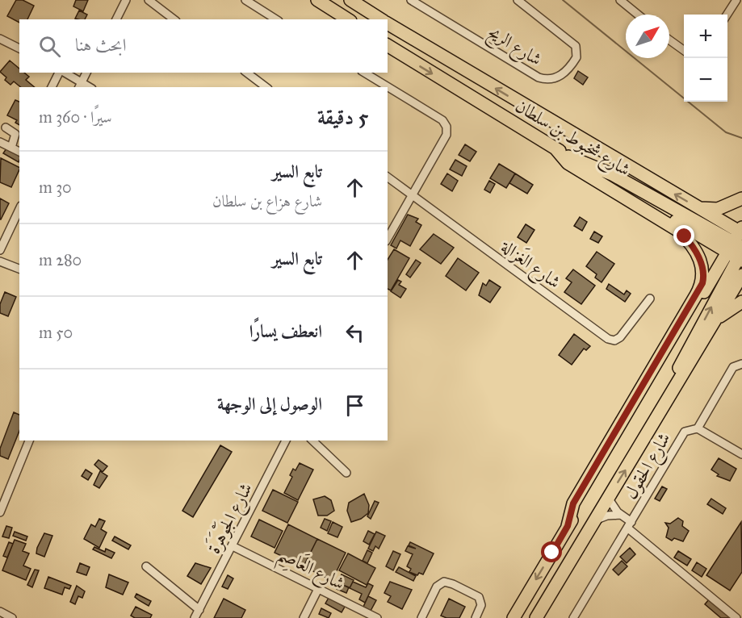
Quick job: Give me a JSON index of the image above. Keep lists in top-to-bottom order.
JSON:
{
  "streets": {
    "main road": ["شارع شخبوط بن سلطان"],
    "street": [
      "شارع الريح",
      "شارع الغَزالة",
      "شارع الحقول",
      "شارع الجَوْهَرَة",
      "شارع العَاصِم"
    ]
  },
  "crossings": [
    ["شارع الجَوْهَرَة", "شارع العَاصِم"]
  ],
  "north": "top right",
  "page": {
    "map_buttons": ["+", "−"],
    "search": "ابحث هنا",
    "heading": ["5 دقيقة", "سيرًا · 360 m"],
    "list": [
      ["تابع السير", "شارع هزاع بن سلطان", "30 m"],
      ["تابع السير", "280 m"],
      ["انعطف يسارًا", "50 m"],
      "الوصول إلى الوجهة"
    ]
  }
}
